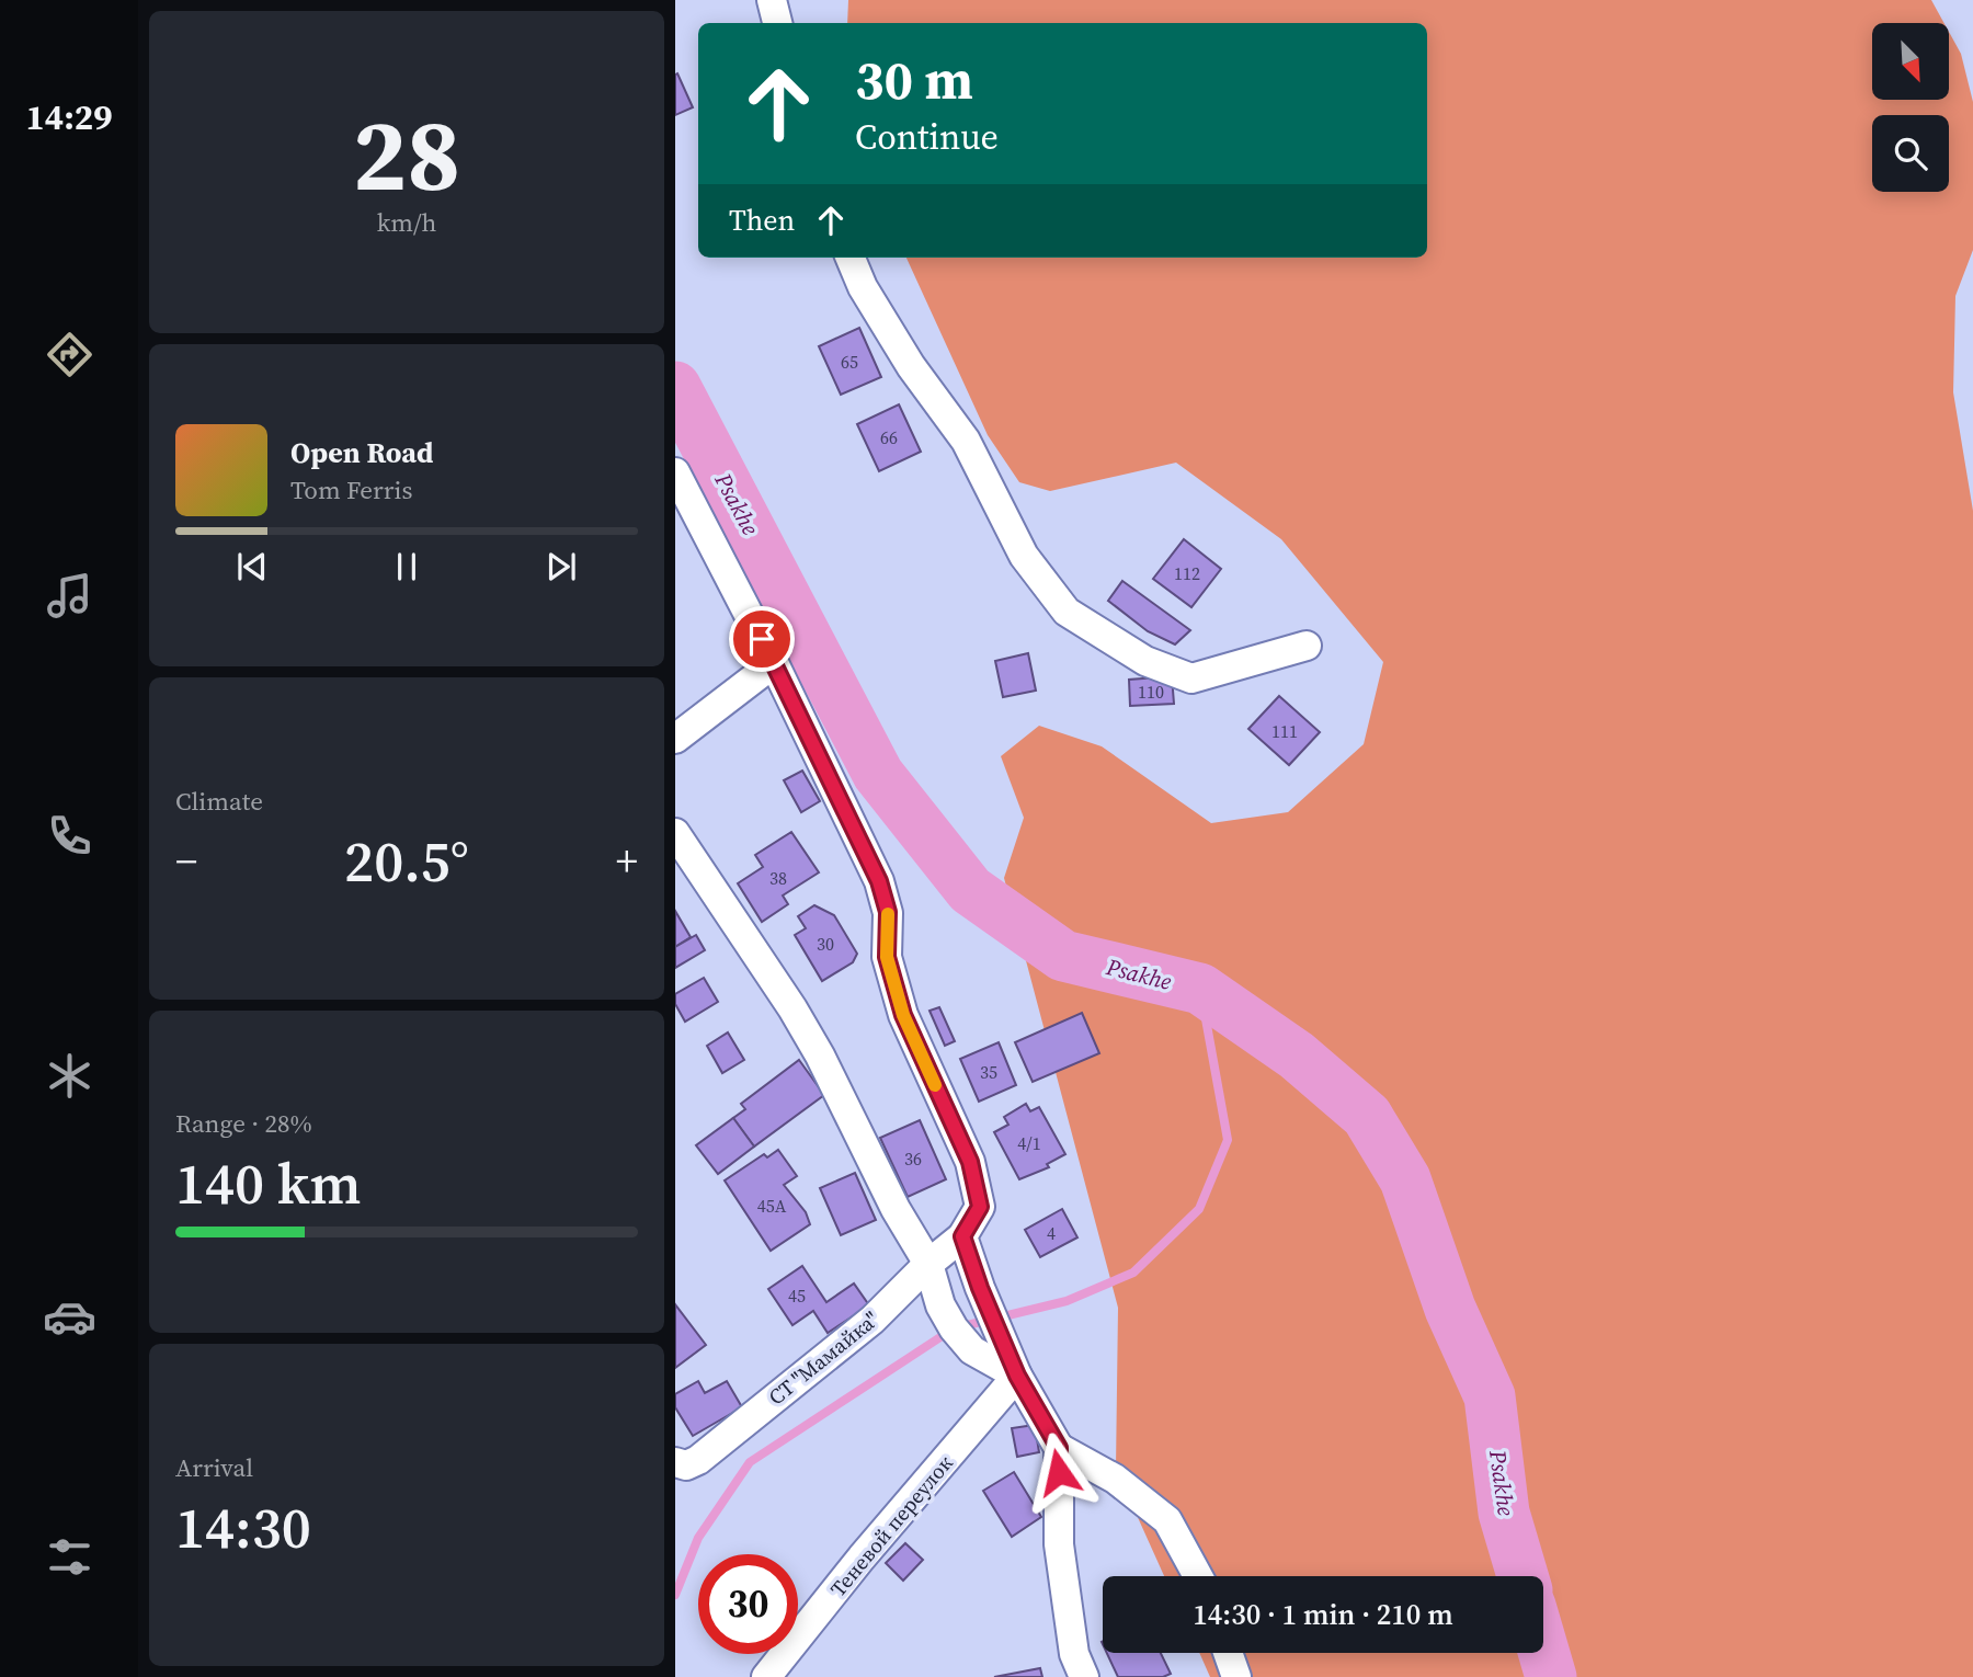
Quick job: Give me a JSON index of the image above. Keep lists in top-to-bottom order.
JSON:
{
  "streets": {
    "street": ["СТ \"Мамайка\"", "Теневой переулок"]
  },
  "water": ["Psakhe"],
  "house_numbers": [
    "65",
    "66",
    "112",
    "110",
    "111",
    "38",
    "30",
    "35",
    "4/1",
    "36",
    "45А",
    "4",
    "45"
  ],
  "north": "bottom right",
  "page": {
    "tabs": "14:29",
    "tile": [
      ["28", "km/h"],
      "Climate",
      ["Range · 28%", "140 km"],
      ["Arrival", "14:30"]
    ],
    "turn": ["30 m", "Continue"],
    "then": "Then",
    "song": ["Open Road", "Tom Ferris"],
    "heat": ["−", "20.5°", "+"],
    "limit": "30",
    "trip": "14:30 · 1 min · 210 m"
  }
}
